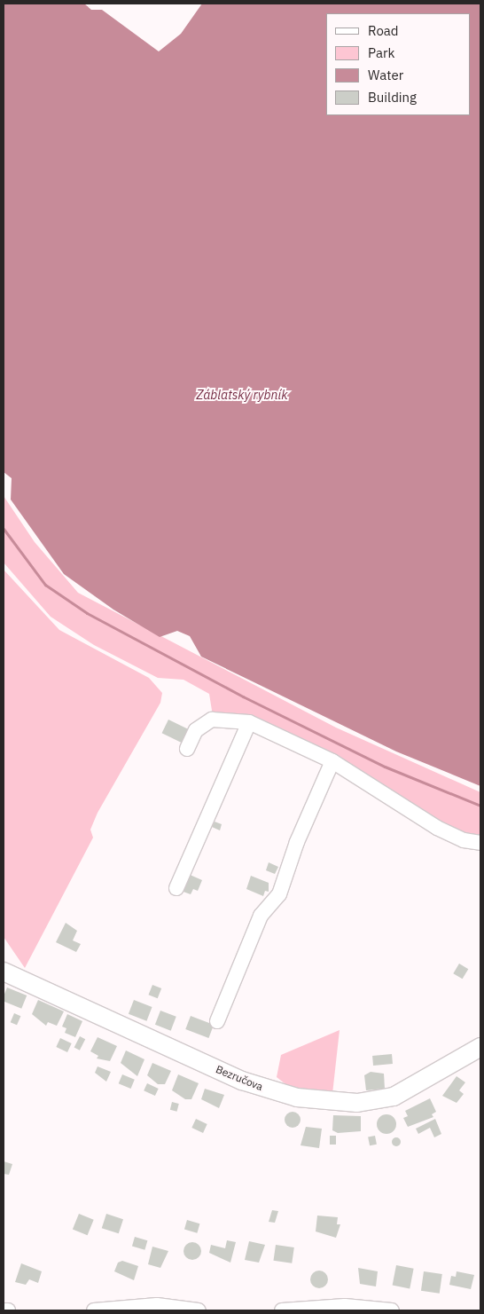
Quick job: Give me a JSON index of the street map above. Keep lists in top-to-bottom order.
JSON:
{
  "streets": {
    "main road": ["Bezručova"]
  },
  "water": ["Záblatský rybník"],
  "legend": [
    "Road",
    "Park",
    "Water",
    "Building"
  ]
}
